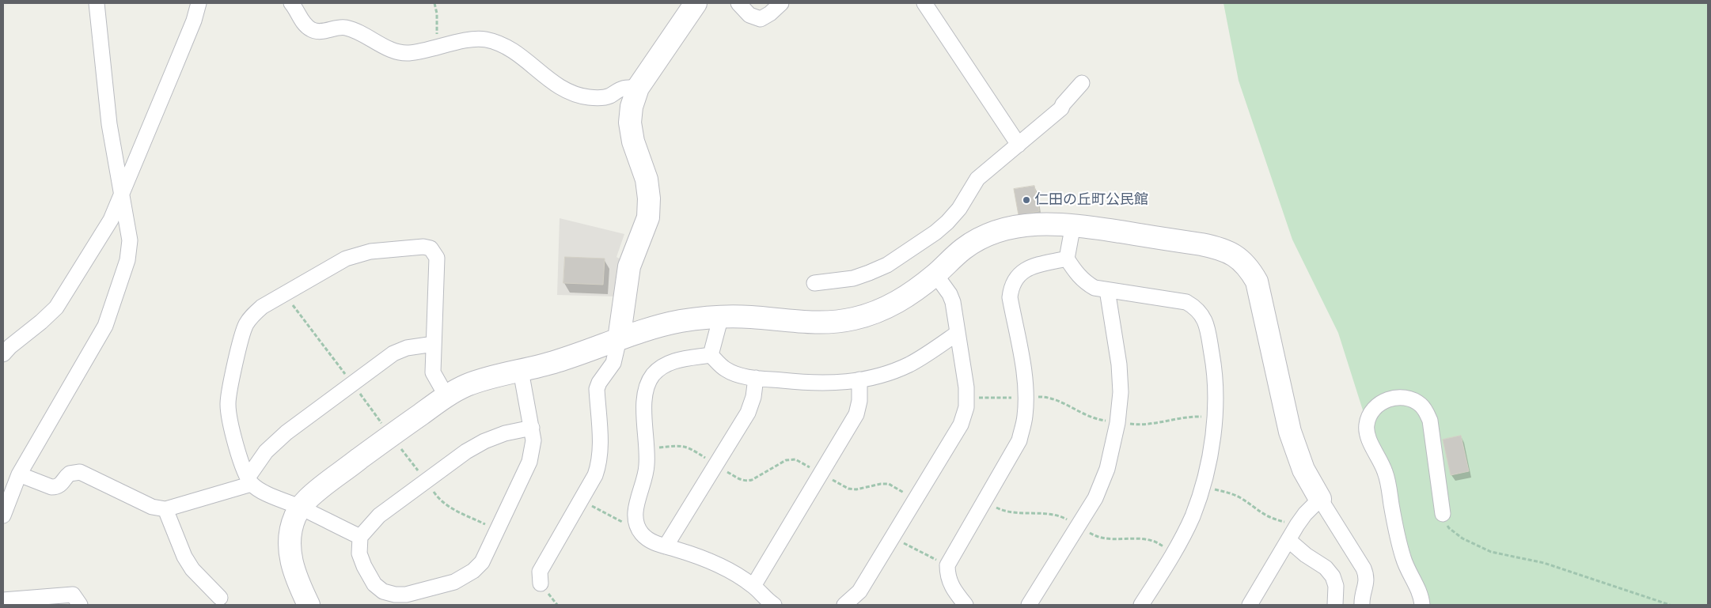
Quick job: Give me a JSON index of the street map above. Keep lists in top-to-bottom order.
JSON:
{
  "places": ["仁田の丘町公民館"]
}
